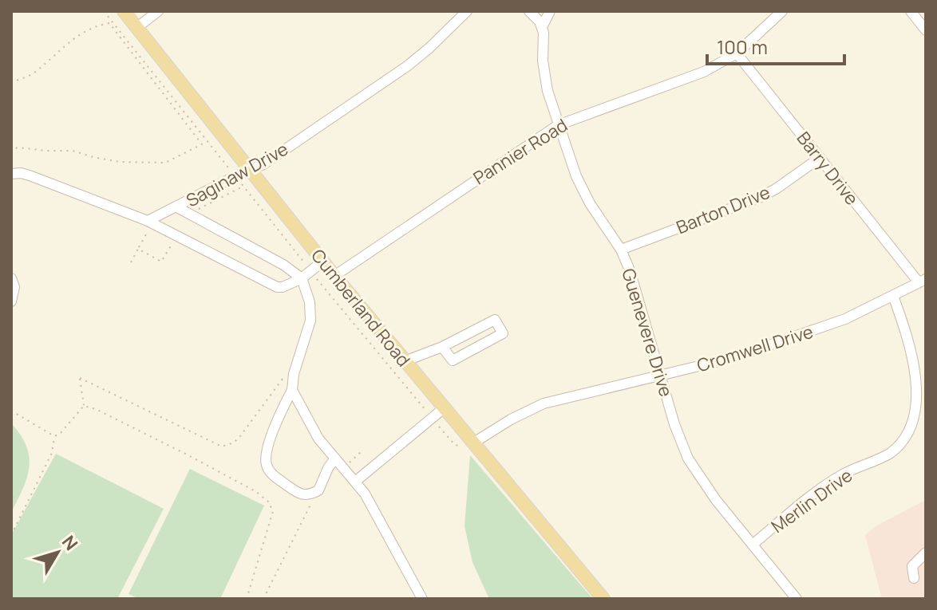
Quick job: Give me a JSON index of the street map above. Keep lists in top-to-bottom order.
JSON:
{
  "streets": {
    "main road": ["Cumberland Road"],
    "street": [
      "Pannier Road",
      "Barry Drive",
      "Saginaw Drive",
      "Barton Drive",
      "Guenevere Drive",
      "Cromwell Drive",
      "Merlin Drive"
    ]
  },
  "crossings": [
    ["Pannier Road", "Barry Drive"],
    ["Pannier Road", "Cumberland Road"],
    ["Pannier Road", "Guenevere Drive"],
    ["Barry Drive", "Barton Drive"],
    ["Barry Drive", "Cromwell Drive"],
    ["Saginaw Drive", "Cumberland Road"],
    ["Barton Drive", "Guenevere Drive"],
    ["Cumberland Road", "Cromwell Drive"],
    ["Guenevere Drive", "Cromwell Drive"],
    ["Guenevere Drive", "Merlin Drive"],
    ["Cromwell Drive", "Merlin Drive"]
  ],
  "scale_bar": "100 m",
  "north": "top right"
}
